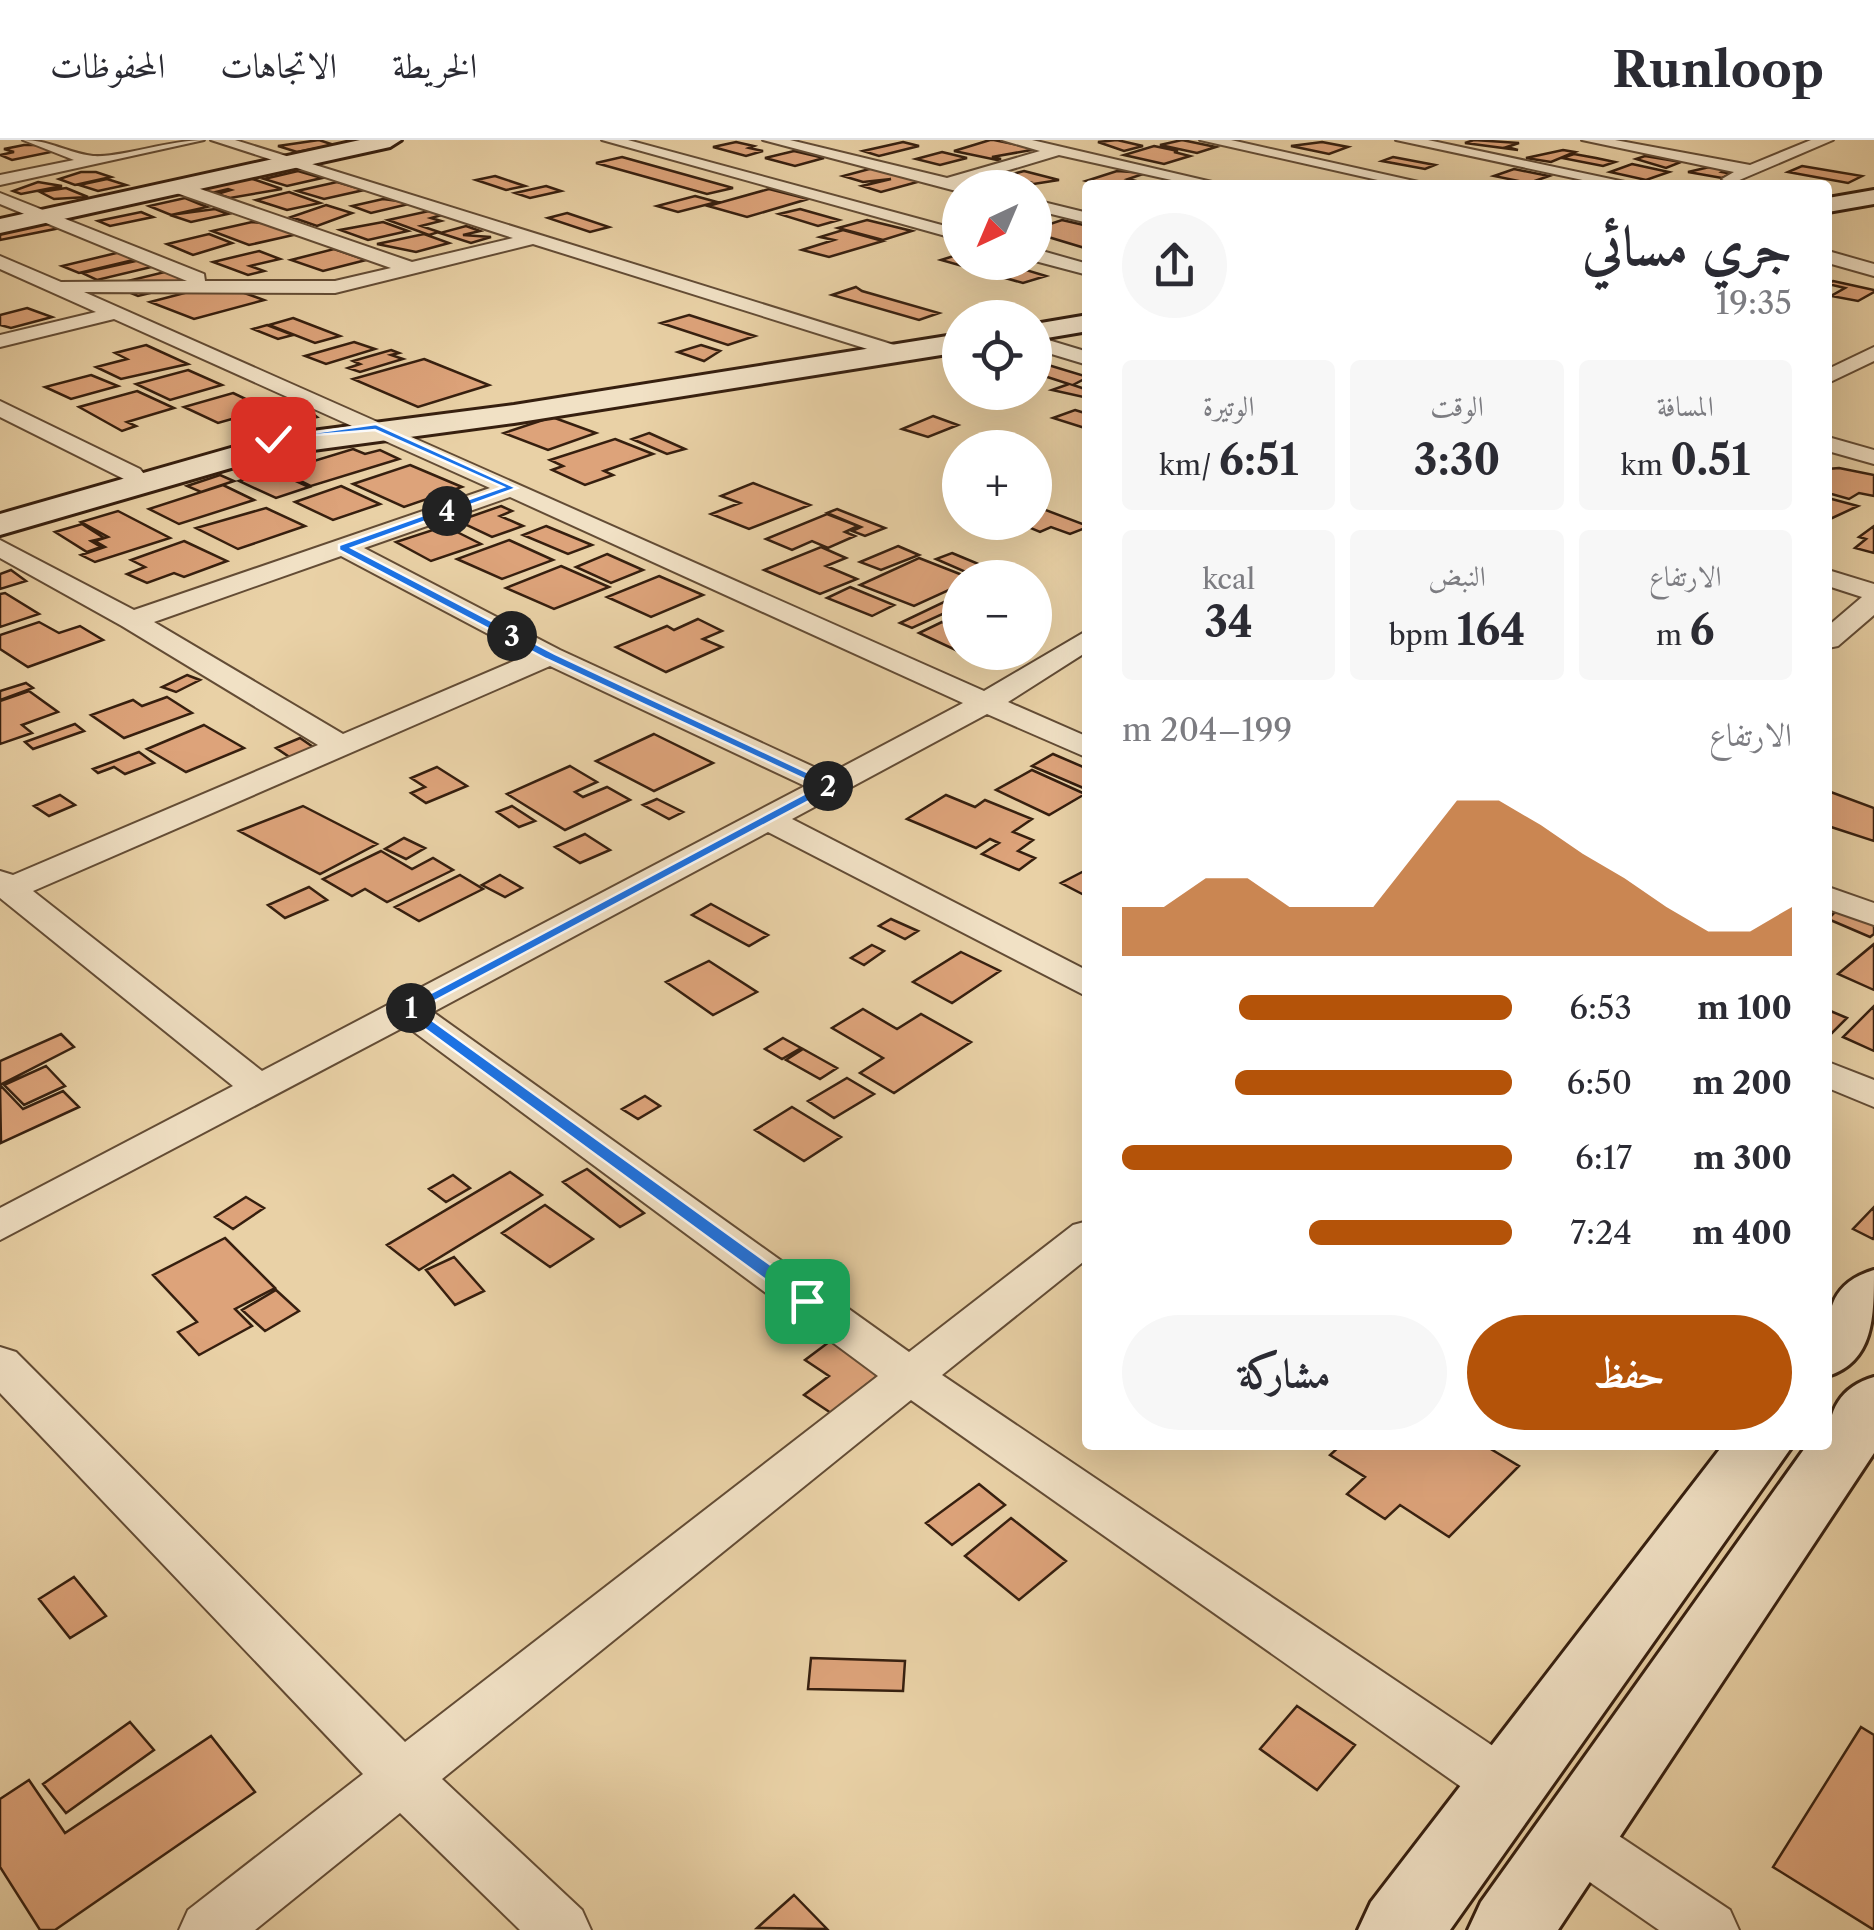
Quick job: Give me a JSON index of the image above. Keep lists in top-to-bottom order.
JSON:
{
  "north": "bottom left",
  "page": {
    "header": "Runloop",
    "nav": ["الخريطة", "الاتجاهات", "المحفوظات"],
    "map_buttons": ["+", "−"],
    "heading": ["جري مسائي", "19:35"],
    "stats": [
      ["المسافة", "0.51 km"],
      ["الوقت", "3:30"],
      ["الوتيرة", "6:51 /km"],
      ["الارتفاع", "6 m"],
      ["النبض", "164 bpm"],
      ["kcal", "34"]
    ],
    "pins": [
      "4",
      "3",
      "2",
      "1"
    ],
    "chart": ["الارتفاع", "199–204 m"],
    "list": [
      {
        "name": "100 m",
        "note": "6:53"
      },
      {
        "name": "200 m",
        "note": "6:50"
      },
      {
        "name": "300 m",
        "note": "6:17"
      },
      {
        "name": "400 m",
        "note": "7:24"
      }
    ],
    "buttons": ["حفظ", "مشاركة"]
  }
}
